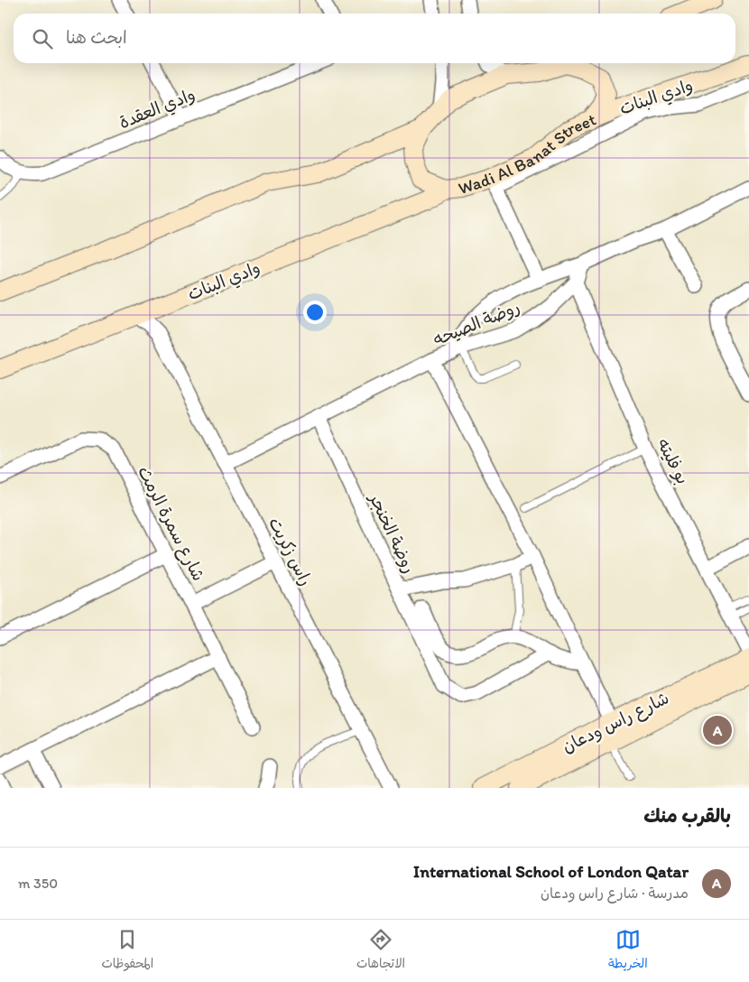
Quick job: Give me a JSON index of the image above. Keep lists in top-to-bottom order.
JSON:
{
  "streets": {
    "street": [
      "وادي البنات",
      "وادي العقدة",
      "Wadi Al Banat Street",
      "روضة الصيحه",
      "بو فليته",
      "شارع سمرة الرمث",
      "روضة الخنجر",
      "راس زكريت",
      "شارع راس ودعان"
    ]
  },
  "crossings": [
    ["وادي البنات", "Wadi Al Banat Street"],
    ["وادي البنات", "راس زكريت"],
    ["روضة الصيحه", "بو فليته"],
    ["روضة الصيحه", "روضة الخنجر"],
    ["روضة الصيحه", "راس زكريت"]
  ],
  "page": {
    "search": "ابحث هنا",
    "pins": "A",
    "heading": "بالقرب منك",
    "list": [
      {
        "mark": "A",
        "name": "International School of London Qatar",
        "note": "مدرسة · شارع راس ودعان",
        "value": "350 m"
      }
    ],
    "nav": ["الخريطة", "الاتجاهات", "المحفوظات"]
  }
}
